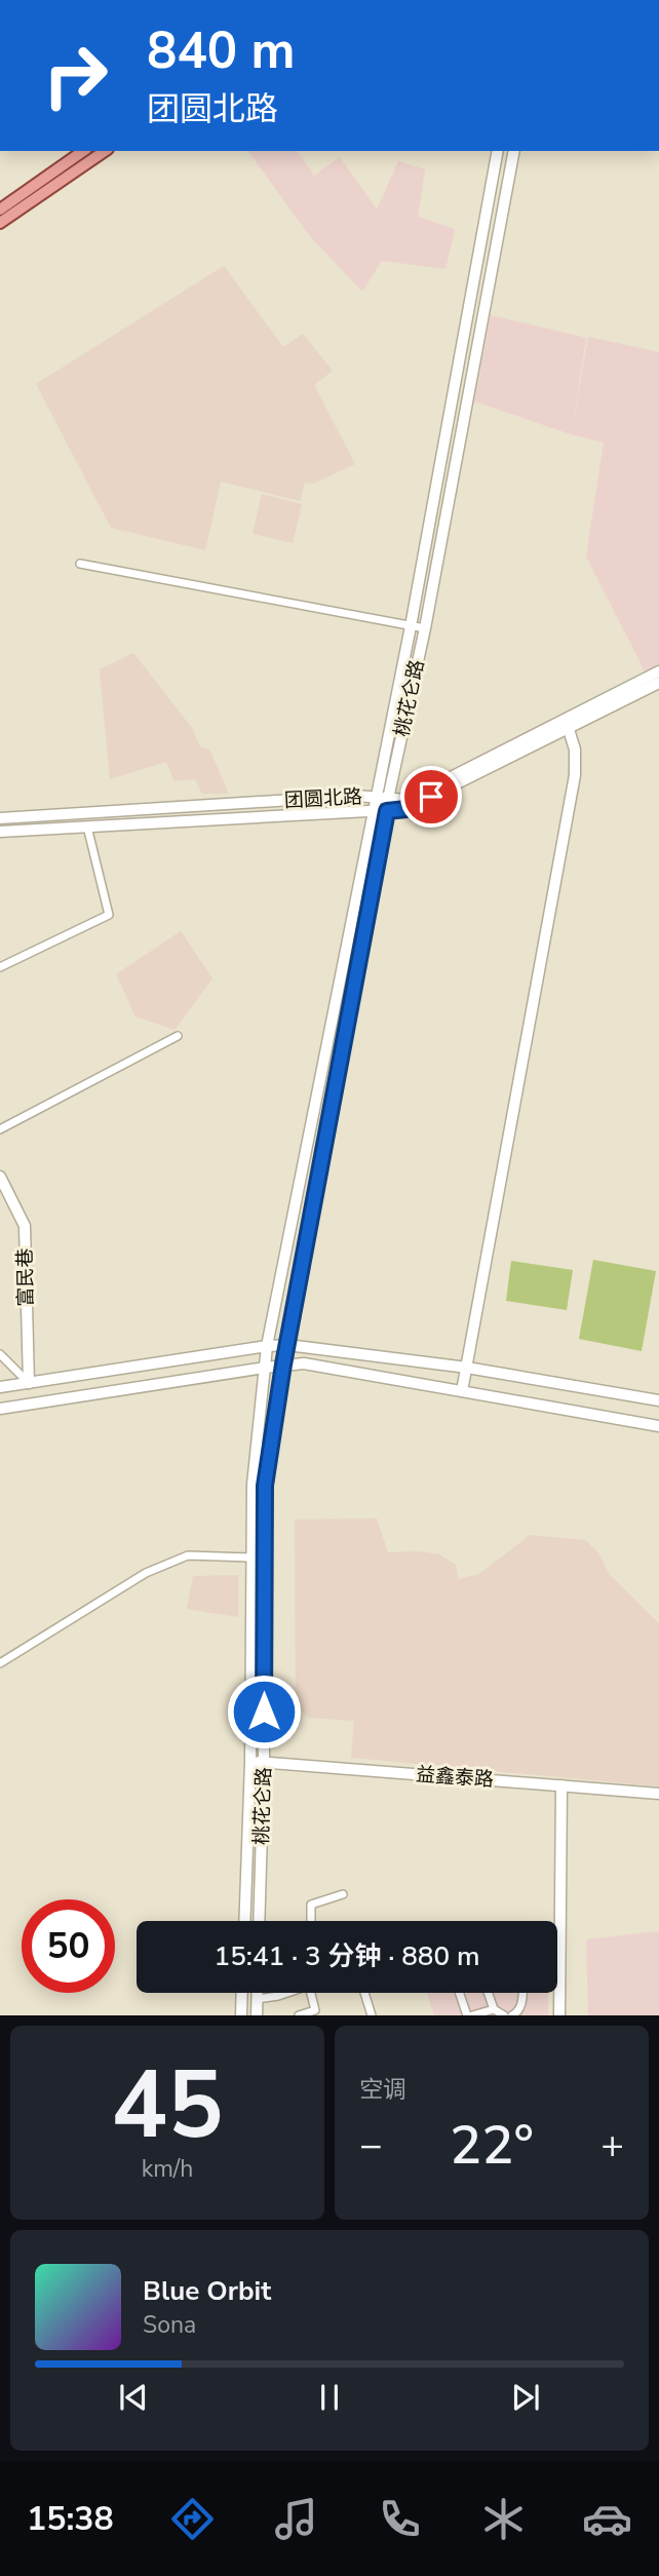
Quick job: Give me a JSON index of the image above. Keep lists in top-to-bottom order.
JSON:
{
  "streets": {
    "main road": [
      "桃花仑路",
      "团圆北路",
      "富民巷",
      "益鑫泰路"
    ]
  },
  "crossings": [
    ["桃花仑路", "团圆北路"],
    ["桃花仑路", "益鑫泰路"]
  ],
  "page": {
    "turn": ["840 m", "团圆北路"],
    "limit": "50",
    "trip": "15:41 · 3 分钟 · 880 m",
    "tile": [
      ["45", "km/h"],
      "空调"
    ],
    "heat": ["−", "22°", "+"],
    "song": ["Blue Orbit", "Sona"],
    "tabs": "15:38"
  }
}
